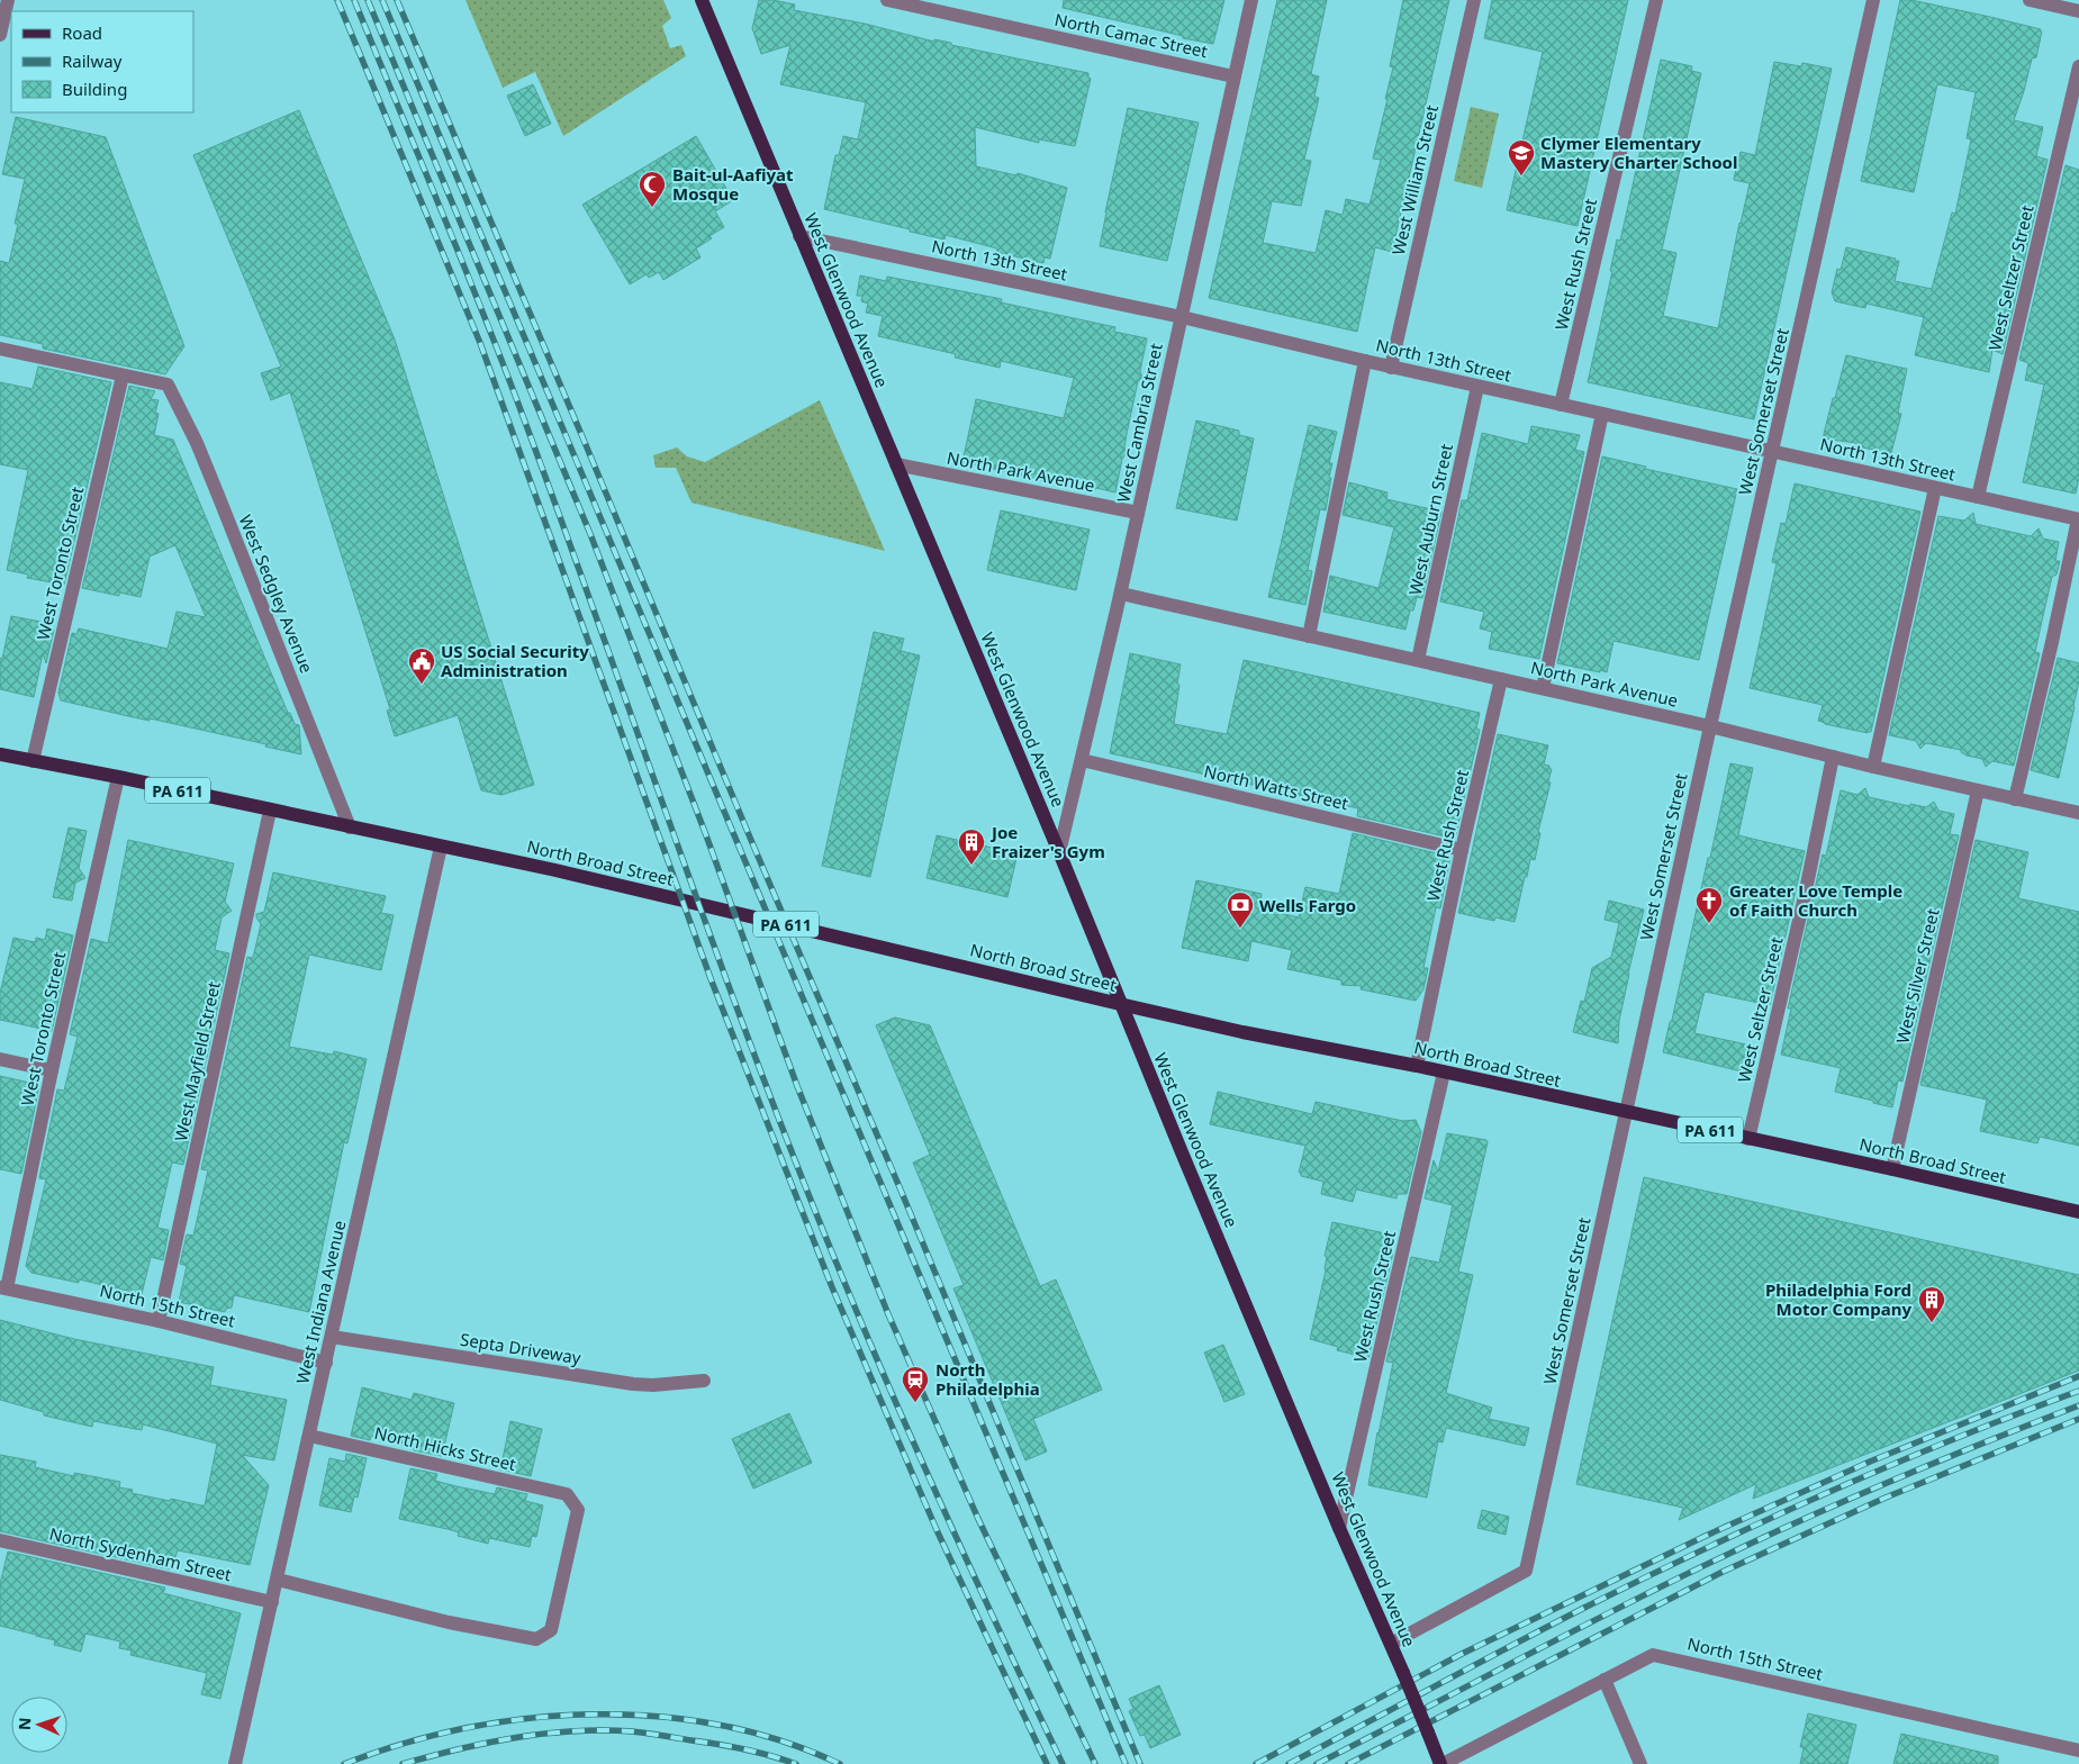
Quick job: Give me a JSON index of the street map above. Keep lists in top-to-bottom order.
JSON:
{
  "streets": {
    "main road": ["West Glenwood Avenue", "PA 611", "North Broad Street"],
    "street": [
      "North Camac Street",
      "West William Street",
      "North 13th Street",
      "West Rush Street",
      "West Seltzer Street",
      "West Somerset Street",
      "West Cambria Street",
      "North Park Avenue",
      "West Auburn Street",
      "West Toronto Street",
      "West Sedgley Avenue",
      "North Watts Street",
      "West Silver Street",
      "West Mayfield Street",
      "West Indiana Avenue",
      "North 15th Street",
      "Septa Driveway",
      "North Hicks Street",
      "North Sydenham Street"
    ]
  },
  "crossings": [
    ["North Camac Street", "West Cambria Street"],
    ["West William Street", "North 13th Street"],
    ["North 13th Street", "West Rush Street"],
    ["North 13th Street", "West Seltzer Street"],
    ["North 13th Street", "West Glenwood Avenue"],
    ["North 13th Street", "West Somerset Street"],
    ["North 13th Street", "West Cambria Street"],
    ["North 13th Street", "West Auburn Street"],
    ["West Rush Street", "West Glenwood Avenue"],
    ["West Rush Street", "North Park Avenue"],
    ["West Rush Street", "North Watts Street"],
    ["West Rush Street", "North Broad Street"],
    ["West Seltzer Street", "North Park Avenue"],
    ["West Seltzer Street", "North Broad Street"],
    ["West Glenwood Avenue", "West Somerset Street"],
    ["West Glenwood Avenue", "West Cambria Street"],
    ["West Glenwood Avenue", "North Park Avenue"],
    ["West Glenwood Avenue", "North Broad Street"],
    ["West Glenwood Avenue", "North 15th Street"],
    ["West Somerset Street", "North Park Avenue"],
    ["West Somerset Street", "North Broad Street"],
    ["West Cambria Street", "North Park Avenue"],
    ["West Cambria Street", "North Watts Street"],
    ["North Park Avenue", "West Auburn Street"],
    ["North Park Avenue", "West Silver Street"],
    ["West Toronto Street", "West Sedgley Avenue"],
    ["West Toronto Street", "North Broad Street"],
    ["West Toronto Street", "North 15th Street"],
    ["West Sedgley Avenue", "North Broad Street"],
    ["North Broad Street", "West Silver Street"],
    ["North Broad Street", "West Mayfield Street"],
    ["North Broad Street", "West Indiana Avenue"],
    ["West Mayfield Street", "North 15th Street"],
    ["West Indiana Avenue", "North 15th Street"],
    ["West Indiana Avenue", "Septa Driveway"],
    ["West Indiana Avenue", "North Hicks Street"],
    ["West Indiana Avenue", "North Sydenham Street"]
  ],
  "places": {
    "school or university": ["Clymer Elementary Mastery Charter School"],
    "mosque": ["Bait-ul-Aafiyat Mosque"],
    "public building": ["US Social Security Administration"],
    "building": ["Joe Fraizer's Gym", "Philadelphia Ford Motor Company"],
    "church": ["Greater Love Temple of Faith Church"],
    "bank": ["Wells Fargo"],
    "station": ["North Philadelphia"]
  },
  "legend": ["Road", "Railway", "Building"],
  "north": "left"
}
